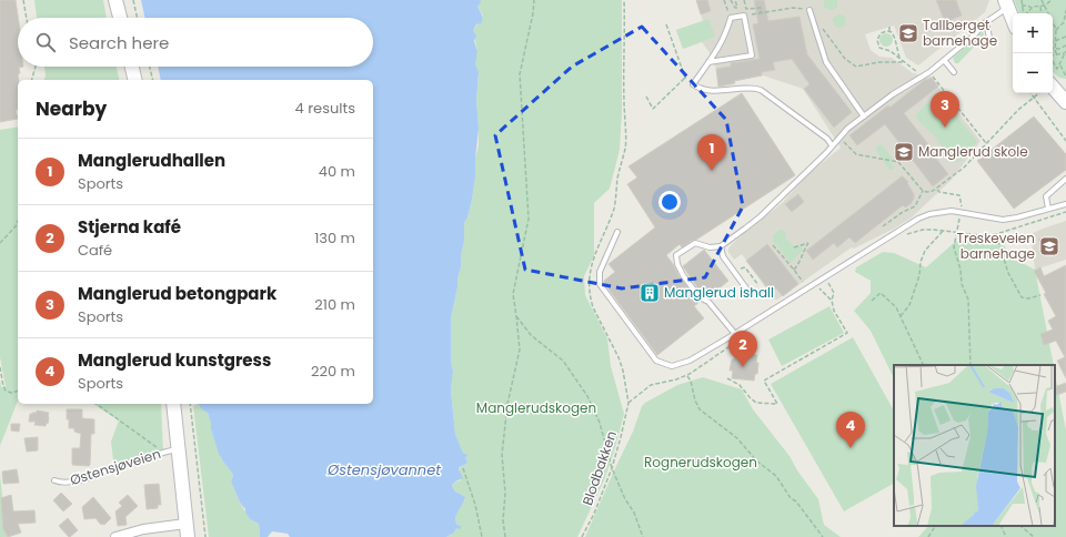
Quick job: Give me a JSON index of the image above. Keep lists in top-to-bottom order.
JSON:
{
  "streets": {
    "main road": ["Østensjøveien"],
    "path": ["Blodbakken"]
  },
  "water": ["Østensjøvannet"],
  "parks": ["Manglerudskogen", "Rognerudskogen"],
  "places": {
    "school or university": ["Tallberget barnehage", "Manglerud skole", "Treskeveien barnehage"],
    "building": ["Manglerud ishall"]
  },
  "page": {
    "map_buttons": ["+", "−"],
    "search": "Search here",
    "heading": ["Nearby", "4 results"],
    "pins": [
      "3",
      "1",
      "2",
      "4"
    ],
    "list": [
      {
        "mark": "1",
        "name": "Manglerudhallen",
        "note": "Sports",
        "value": "40 m"
      },
      {
        "mark": "2",
        "name": "Stjerna kafé",
        "note": "Café",
        "value": "130 m"
      },
      {
        "mark": "3",
        "name": "Manglerud betongpark",
        "note": "Sports",
        "value": "210 m"
      },
      {
        "mark": "4",
        "name": "Manglerud kunstgress",
        "note": "Sports",
        "value": "220 m"
      }
    ]
  }
}
